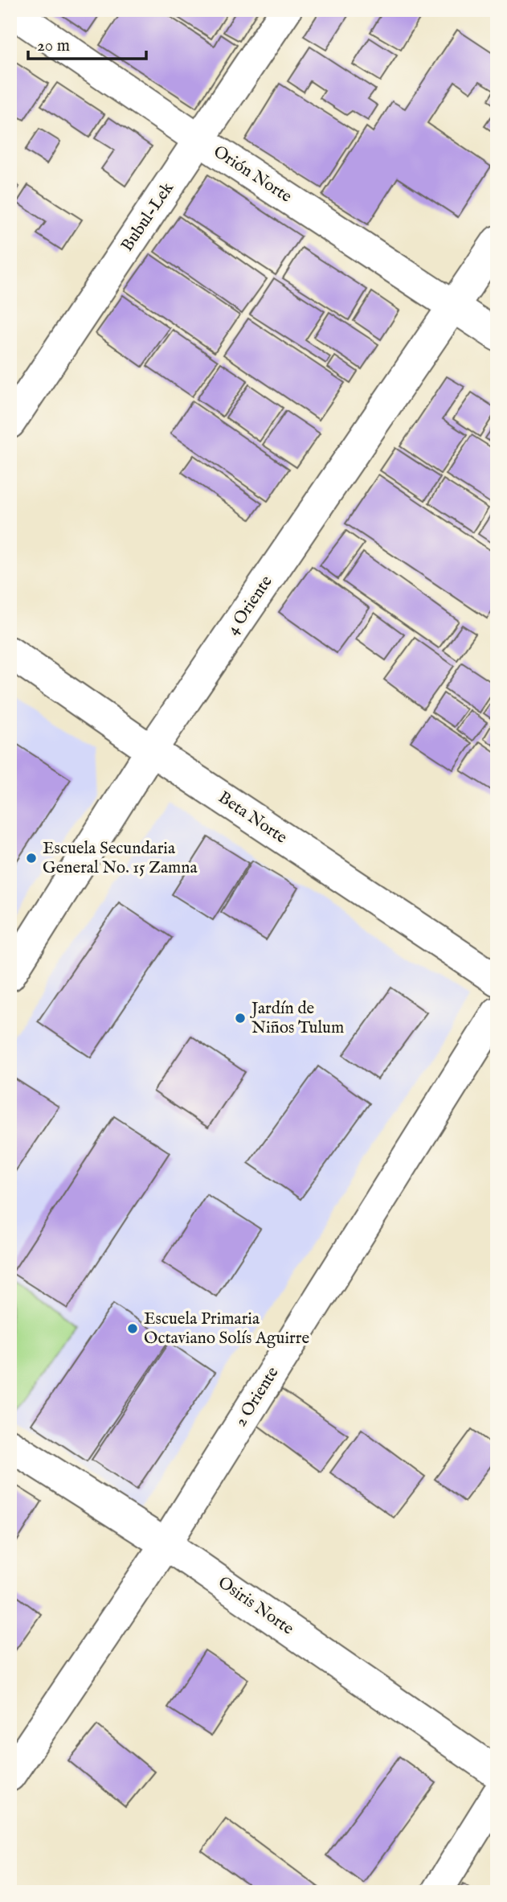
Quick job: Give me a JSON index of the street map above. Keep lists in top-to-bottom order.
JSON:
{
  "streets": {
    "street": [
      "Orión Norte",
      "Bubul-Lek",
      "4 Oriente",
      "Beta Norte",
      "2 Oriente",
      "Osiris Norte"
    ]
  },
  "crossings": [
    ["Orión Norte", "Bubul-Lek"],
    ["Orión Norte", "4 Oriente"],
    ["4 Oriente", "Beta Norte"],
    ["2 Oriente", "Osiris Norte"]
  ],
  "places": ["Escuela Secundaria General No. 15 Zamna", "Jardín de Niños Tulum", "Escuela Primaria Octaviano Solís Aguirre"],
  "scale_bar": "20 m"
}
